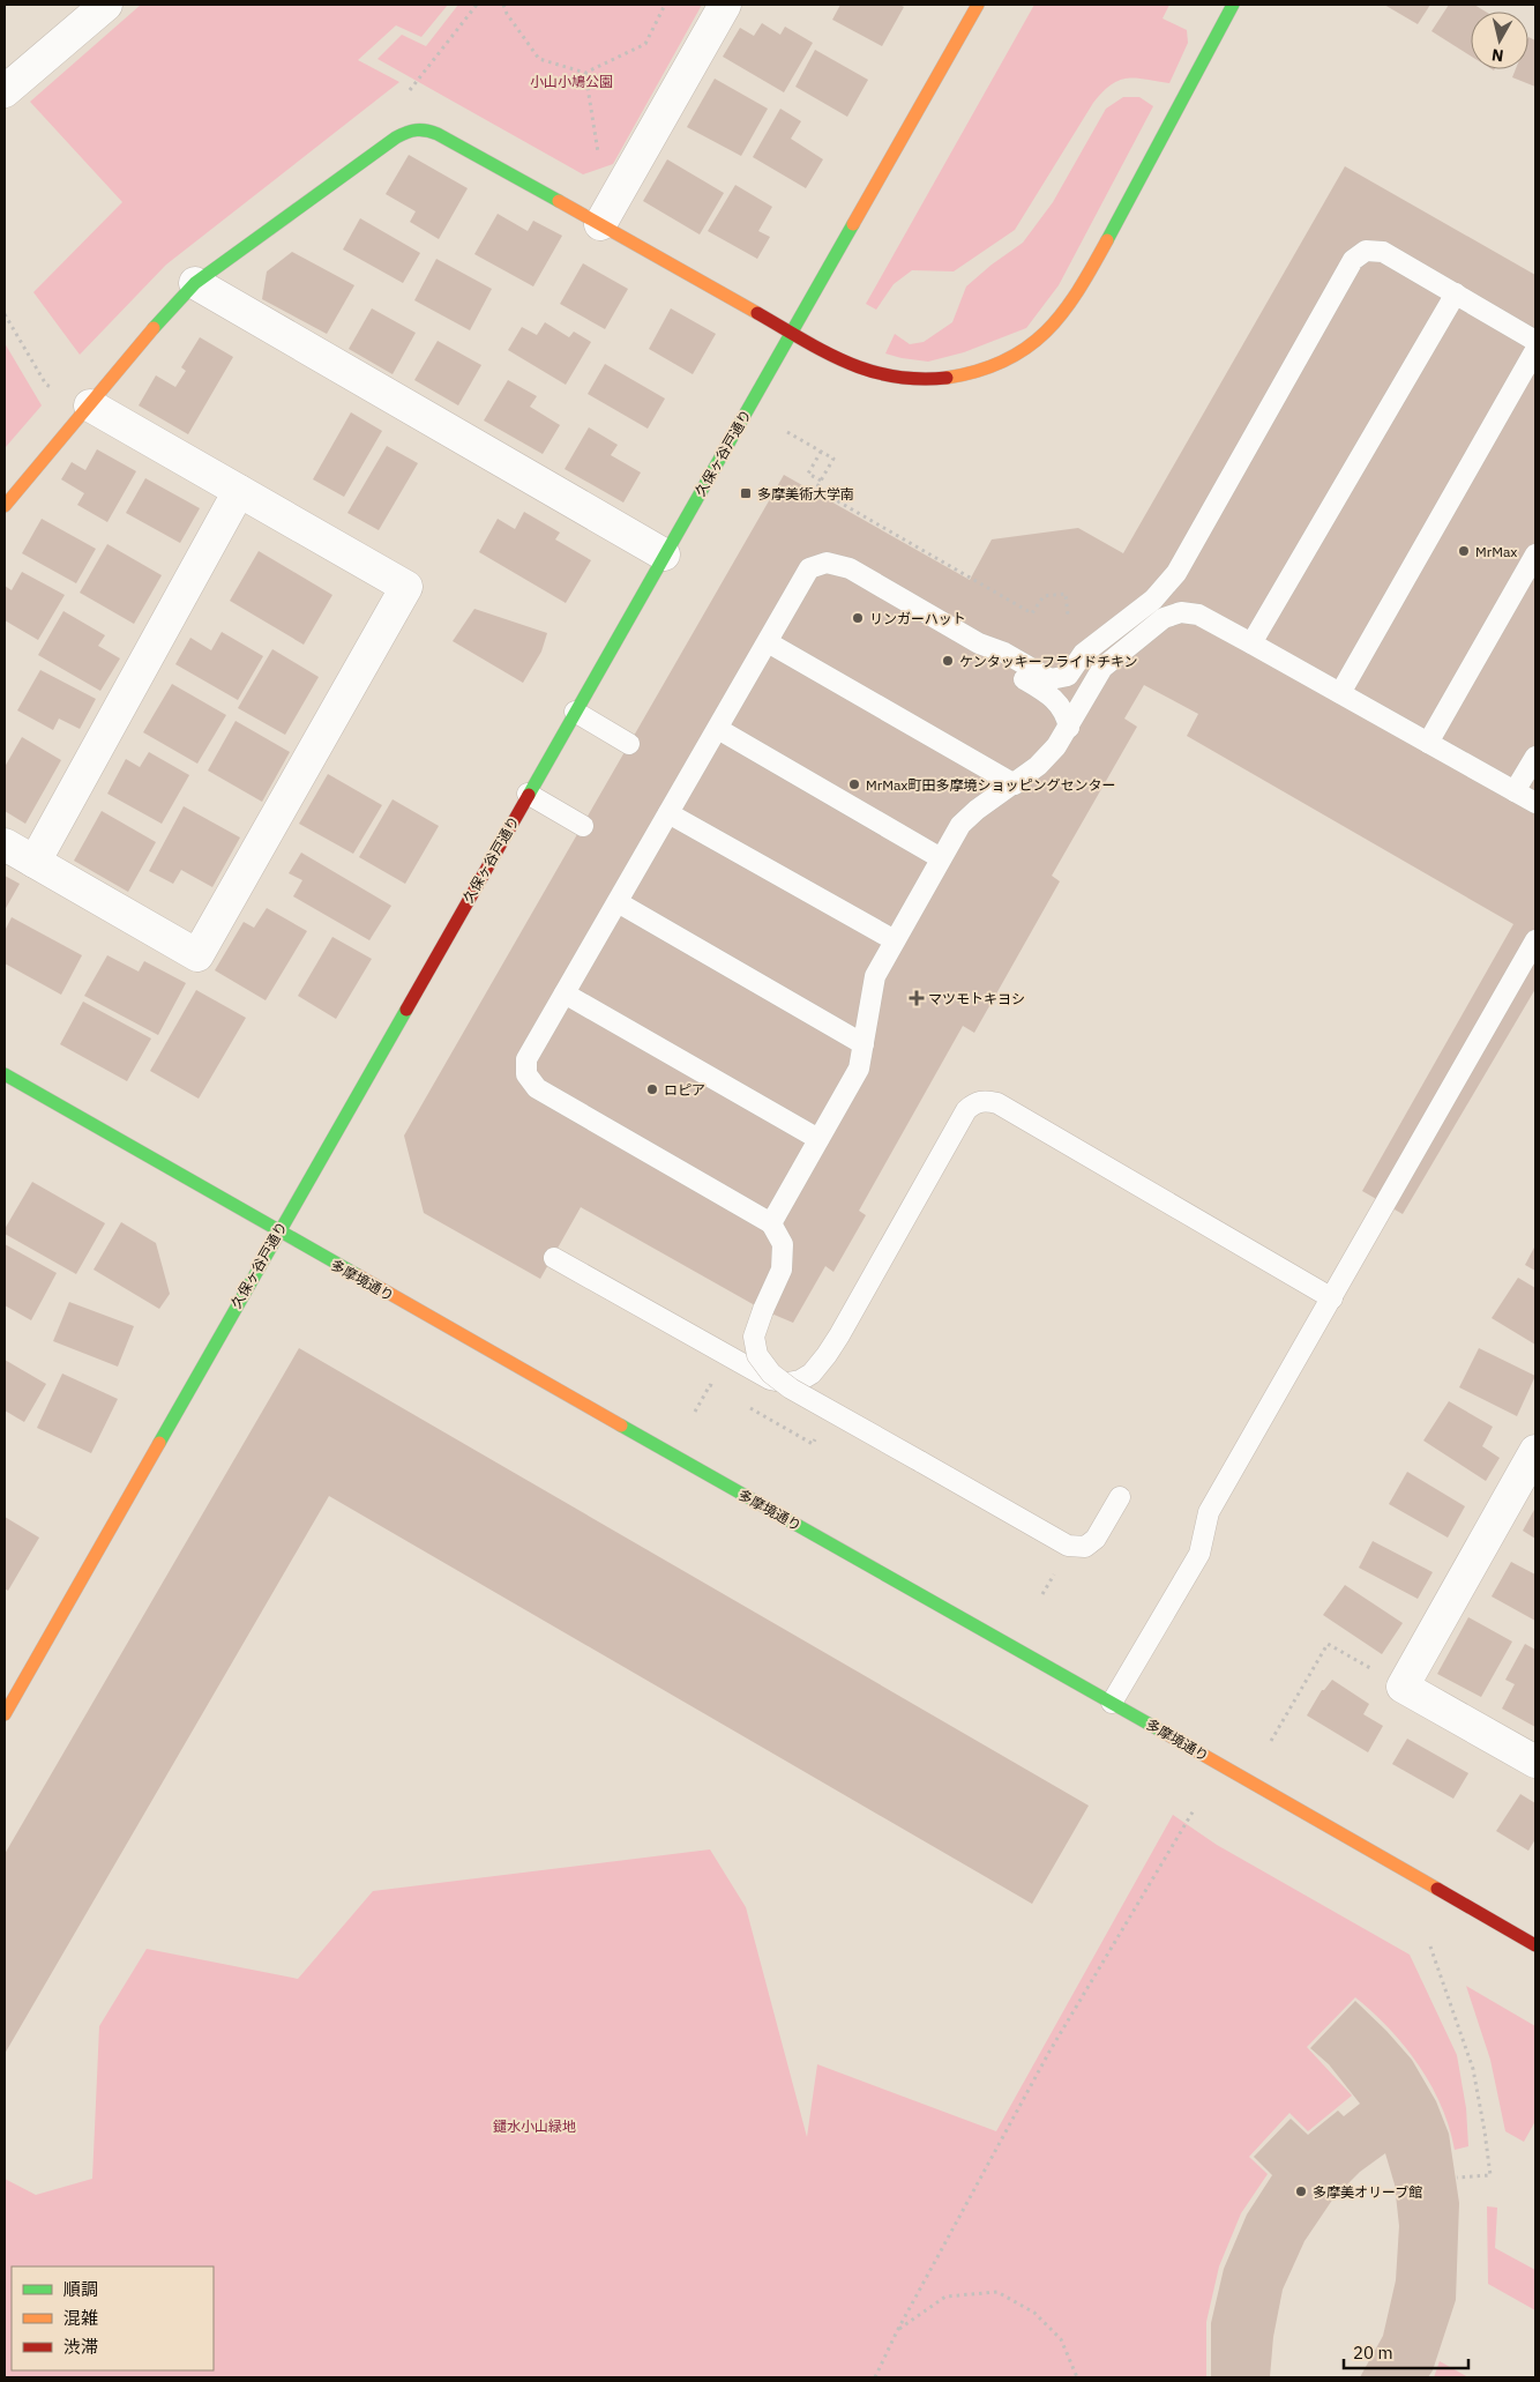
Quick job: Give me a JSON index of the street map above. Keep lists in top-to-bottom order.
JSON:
{
  "streets": {
    "street": ["久保ヶ谷戸通り", "多摩境通り"]
  },
  "crossings": [
    ["久保ヶ谷戸通り", "多摩境通り"]
  ],
  "parks": ["小山小鳩公園", "鑓水小山緑地"],
  "places": {
    "transit": ["多摩美術大学南"],
    "other": [
      "MrMax",
      "リンガーハット",
      "ケンタッキーフライドチキン",
      "MrMax町田多摩境ショッピングセンター",
      "ロピア",
      "多摩美オリーブ館"
    ],
    "health": ["マツモトキヨシ"]
  },
  "legend": ["順調", "混雑", "渋滞"],
  "scale_bar": "20 m",
  "north": "bottom"
}
